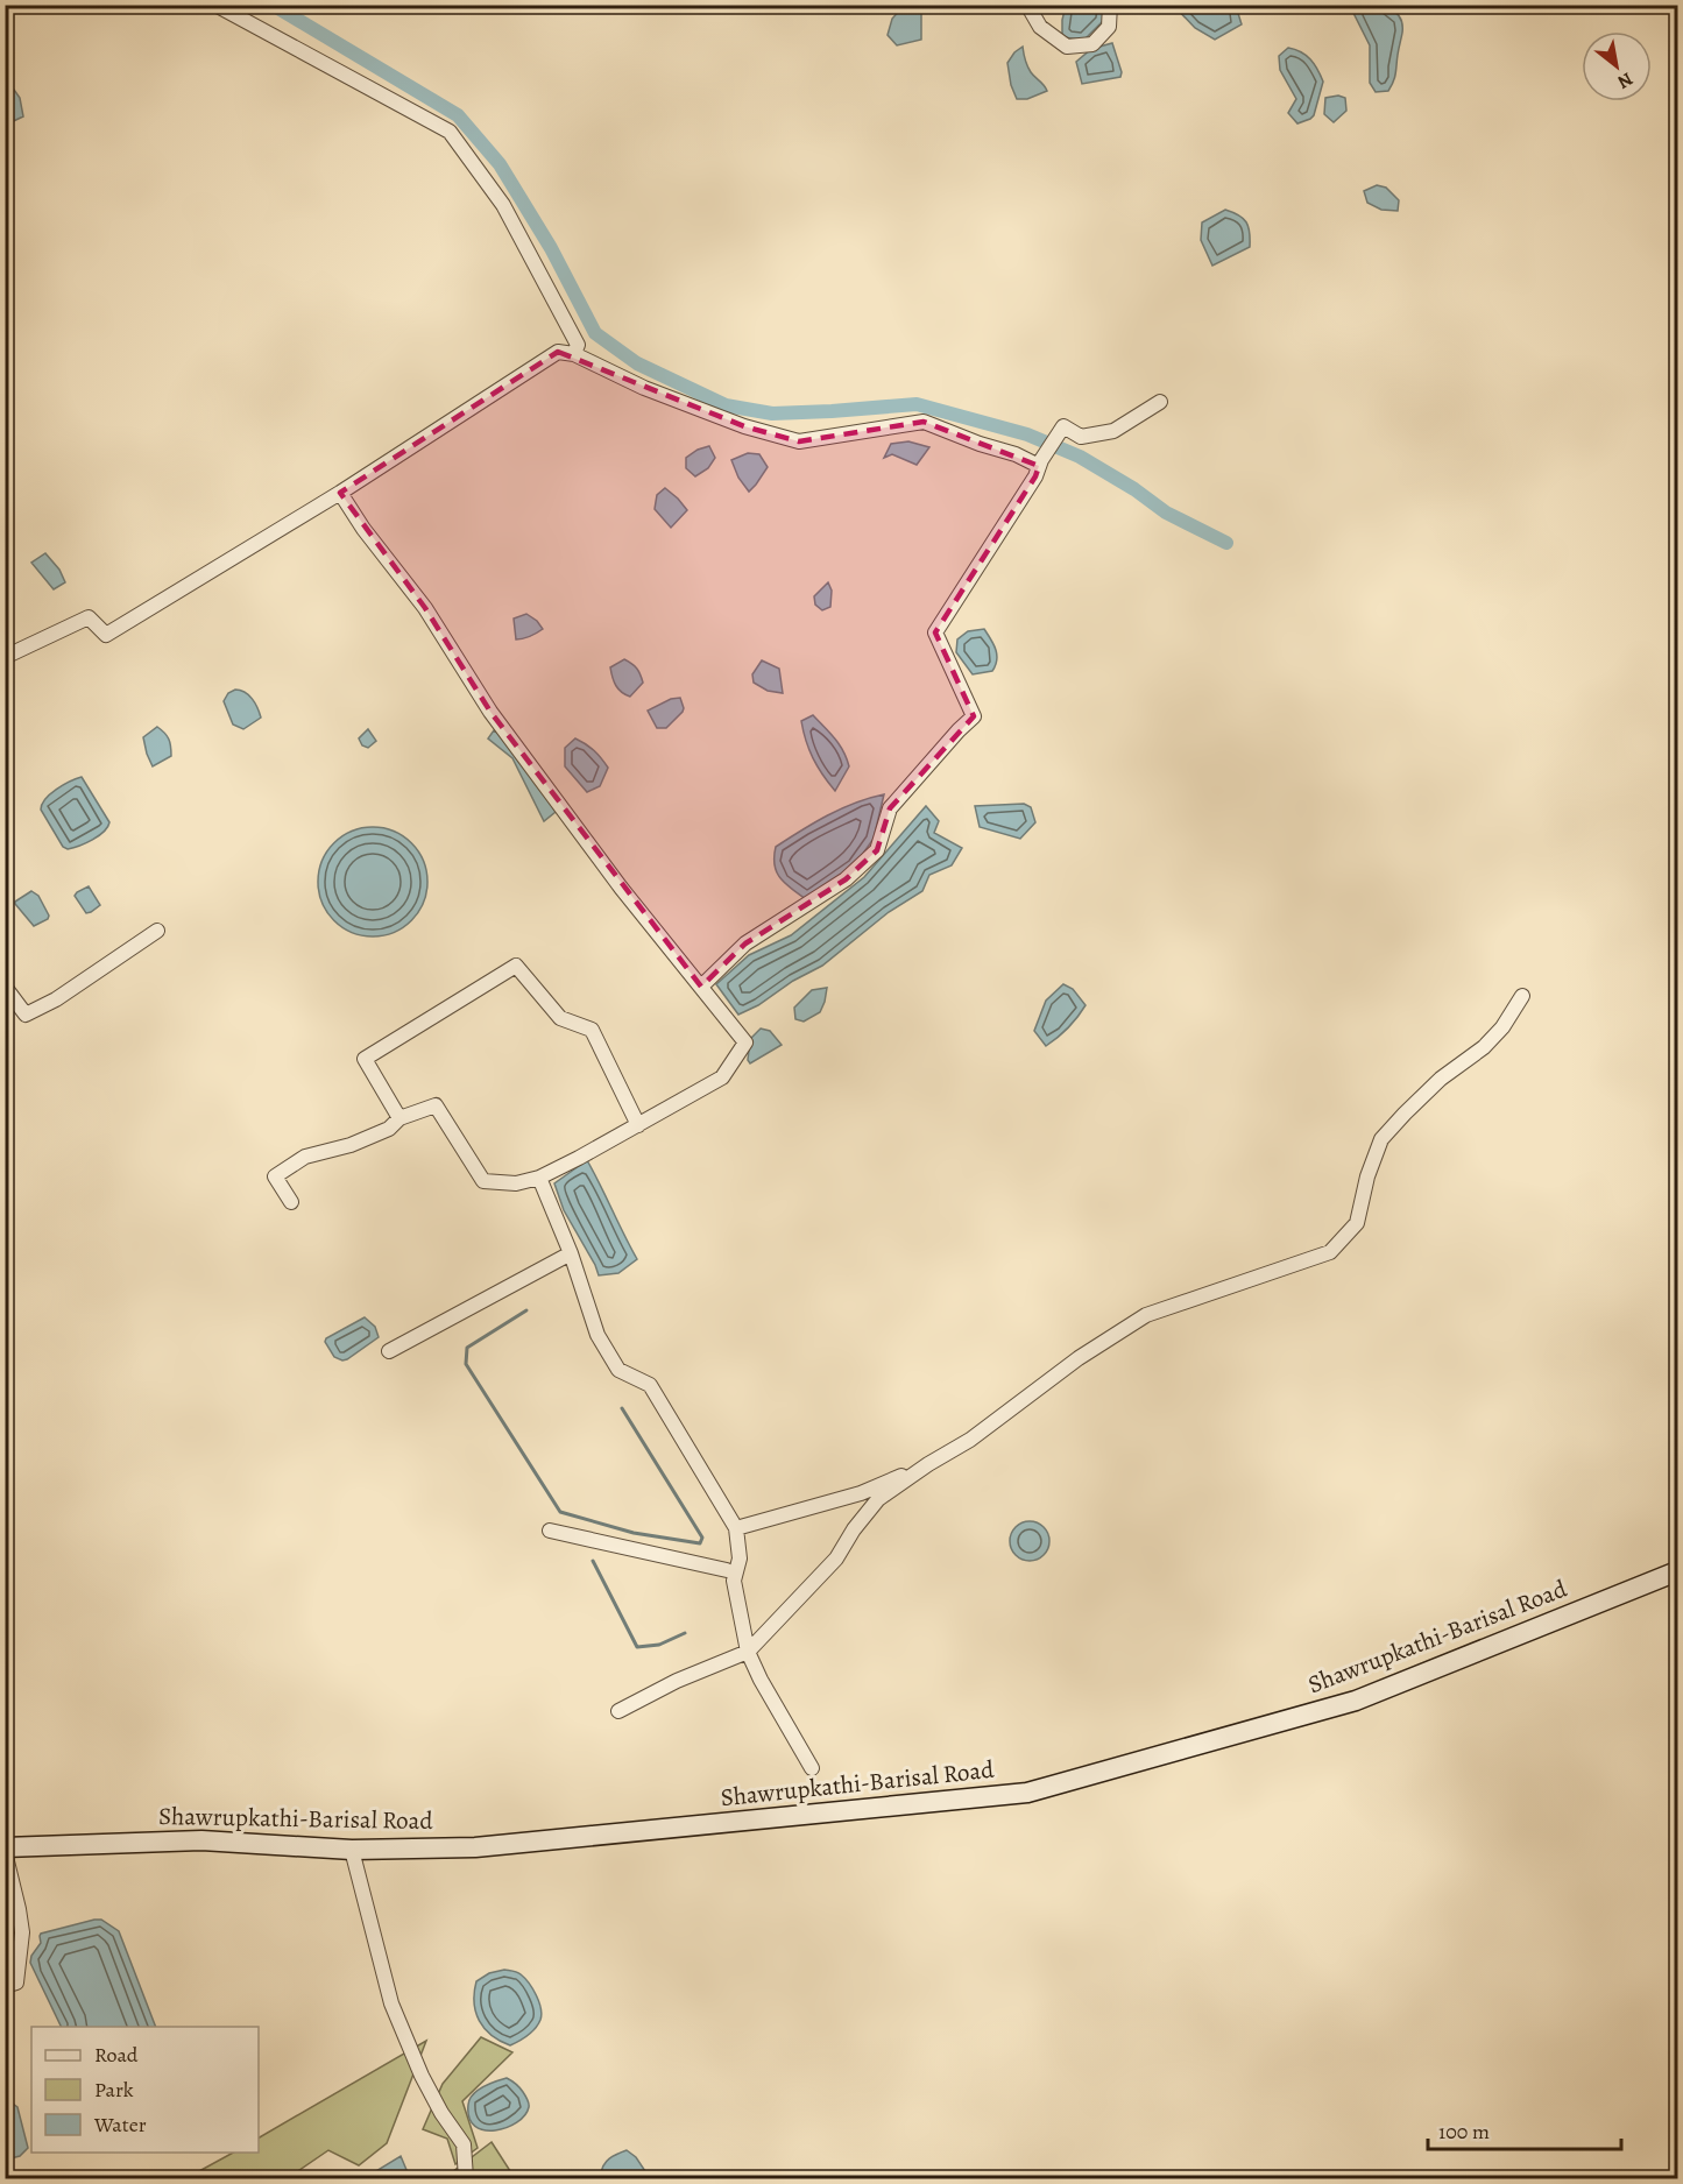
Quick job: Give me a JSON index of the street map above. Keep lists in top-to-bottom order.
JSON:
{
  "streets": {
    "main road": ["Shawrupkathi-Barisal Road"]
  },
  "legend": ["Road", "Park", "Water"],
  "scale_bar": "100 m",
  "north": "bottom right"
}
